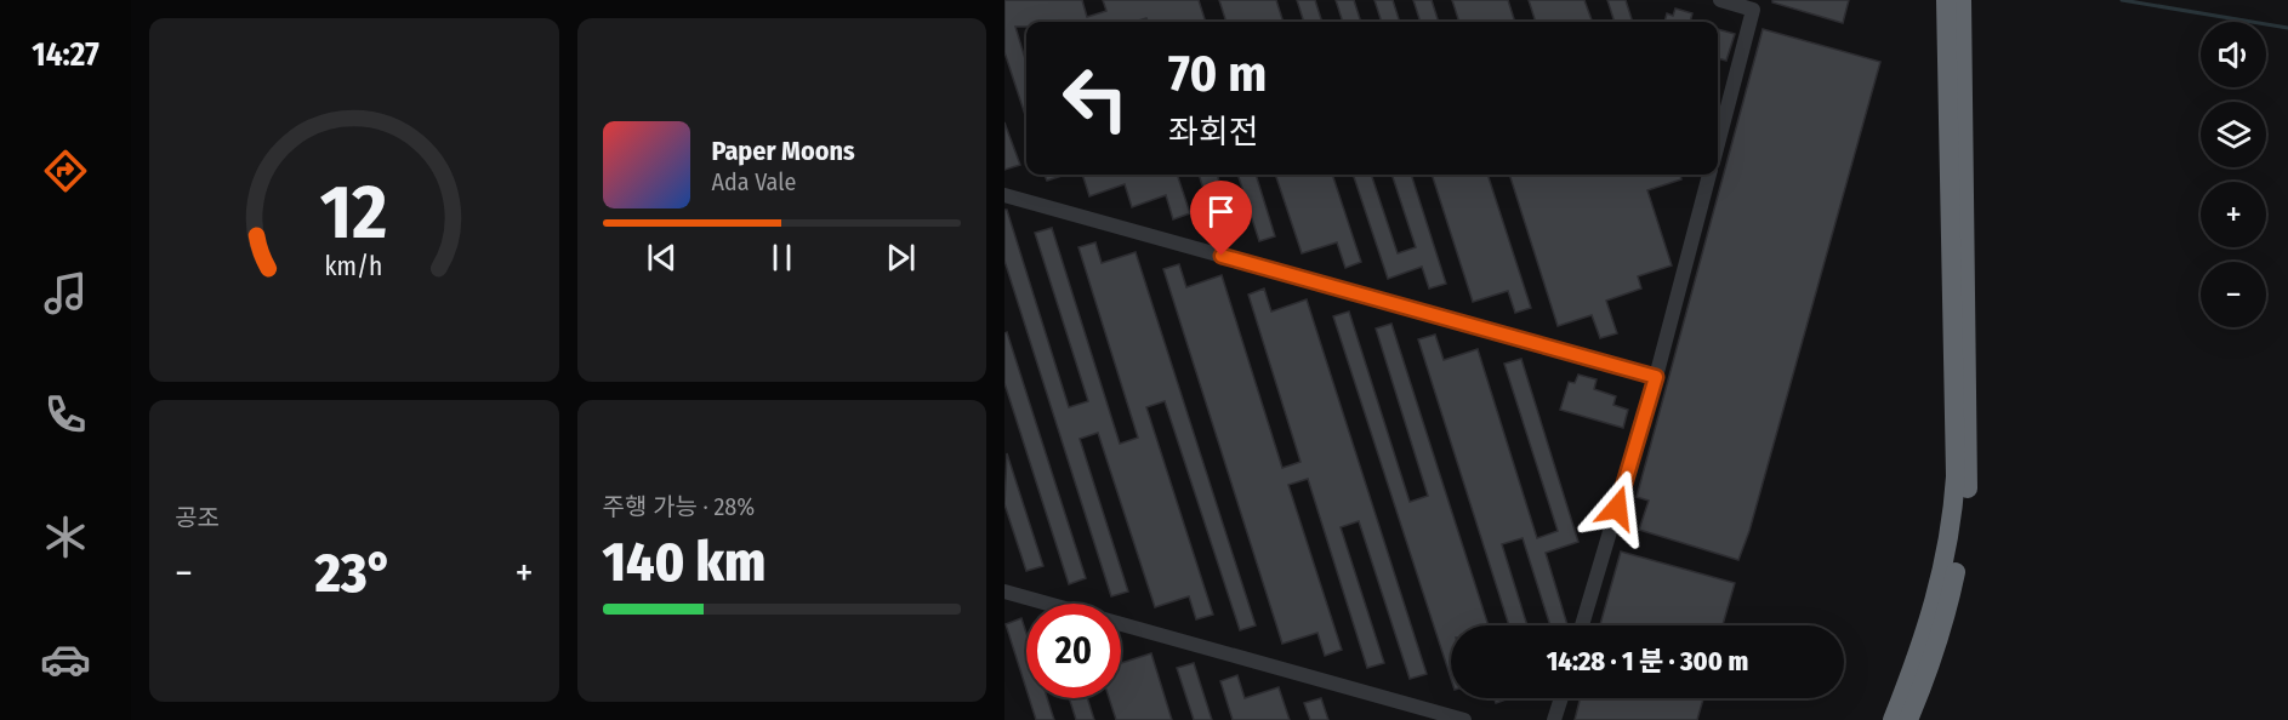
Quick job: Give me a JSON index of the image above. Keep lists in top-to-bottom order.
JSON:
{
  "page": {
    "tabs": "14:27",
    "map_buttons": ["+", "−"],
    "turn": ["70 m", "좌회전"],
    "song": ["Paper Moons", "Ada Vale"],
    "tile": [
      "공조",
      ["주행 가능 · 28%", "140 km"]
    ],
    "heat": ["−", "23°", "+"],
    "limit": "20",
    "trip": "14:28 · 1 분 · 300 m",
    "gauge": ["12", "km/h"]
  }
}
